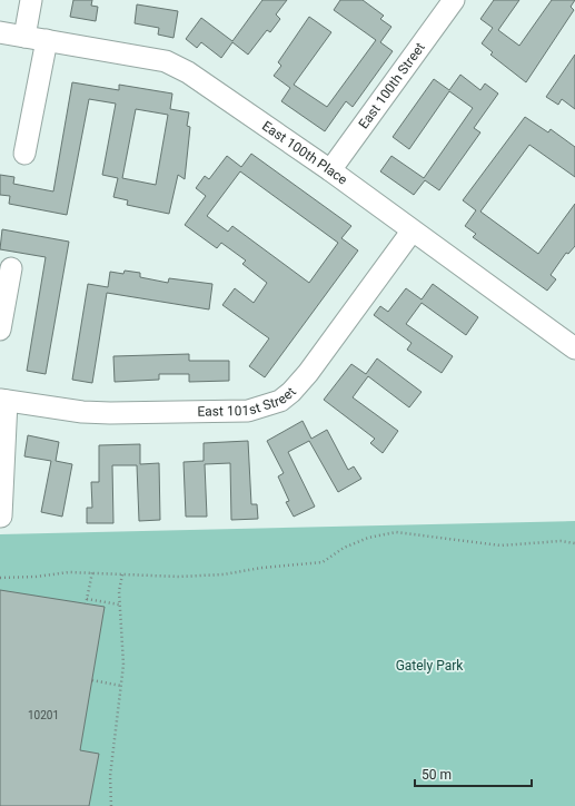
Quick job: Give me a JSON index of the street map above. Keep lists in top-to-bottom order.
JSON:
{
  "streets": {
    "street": ["East 100th Street", "East 100th Place", "East 101st Street"]
  },
  "crossings": [
    ["East 100th Street", "East 100th Place"],
    ["East 100th Place", "East 101st Street"]
  ],
  "parks": ["Gately Park"],
  "house_numbers": ["10201"],
  "scale_bar": "50 m"
}
